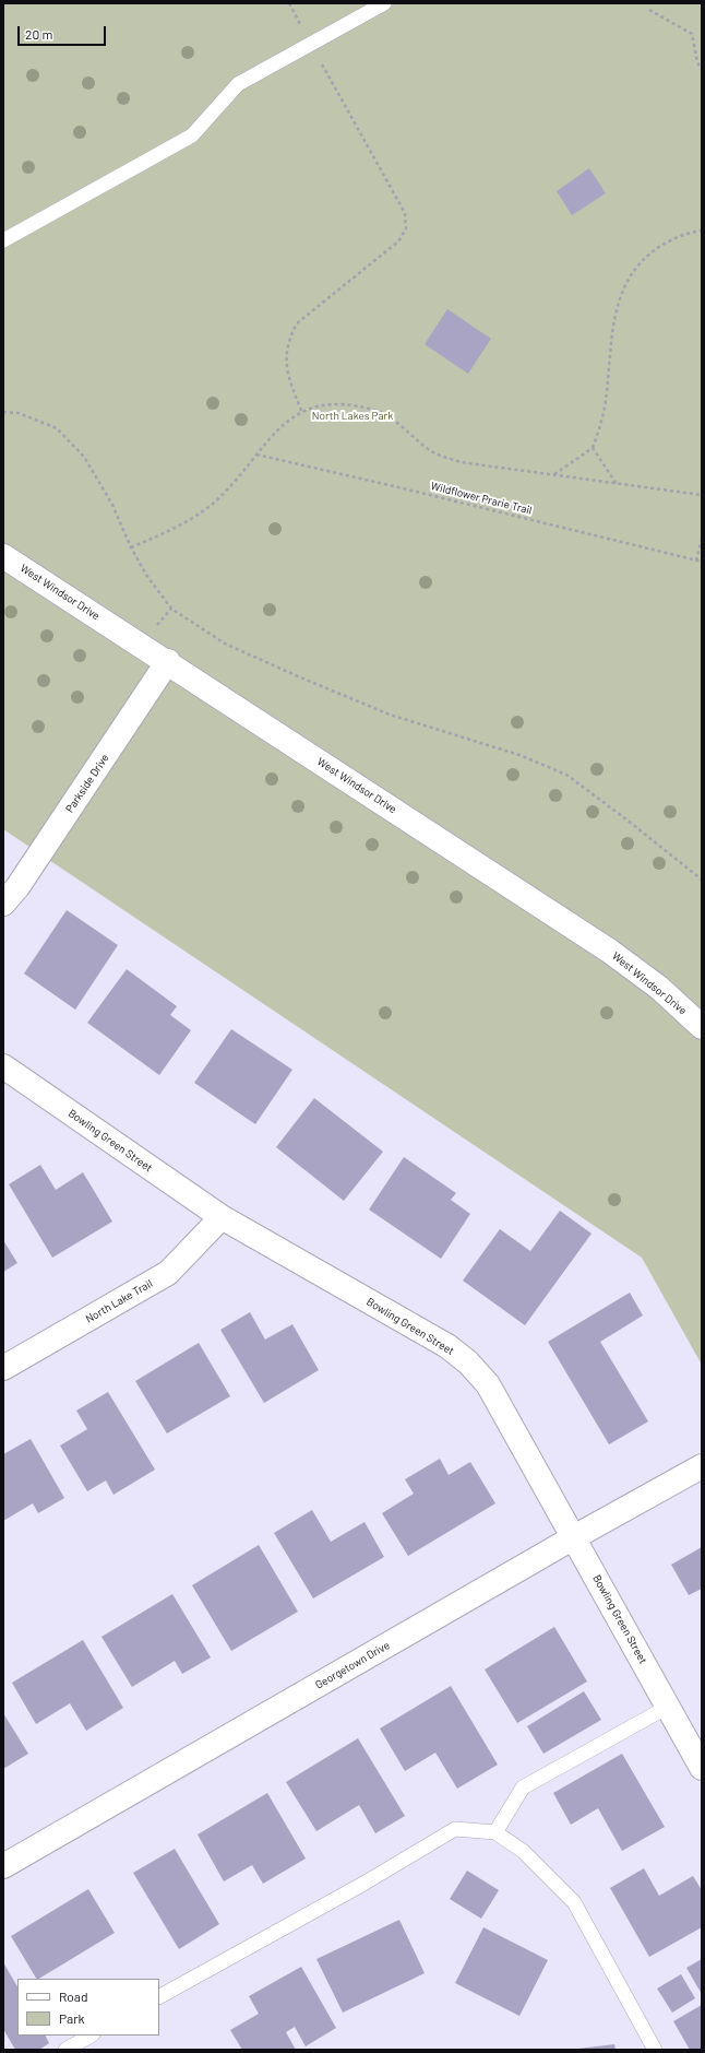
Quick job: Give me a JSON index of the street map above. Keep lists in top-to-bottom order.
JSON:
{
  "streets": {
    "street": [
      "West Windsor Drive",
      "Parkside Drive",
      "Bowling Green Street",
      "North Lake Trail",
      "Georgetown Drive"
    ],
    "path": ["Wildflower Prarie Trail"]
  },
  "crossings": [
    ["West Windsor Drive", "Parkside Drive"],
    ["Bowling Green Street", "North Lake Trail"],
    ["Bowling Green Street", "Georgetown Drive"]
  ],
  "parks": ["North Lakes Park"],
  "legend": ["Road", "Park"],
  "scale_bar": "20 m"
}
